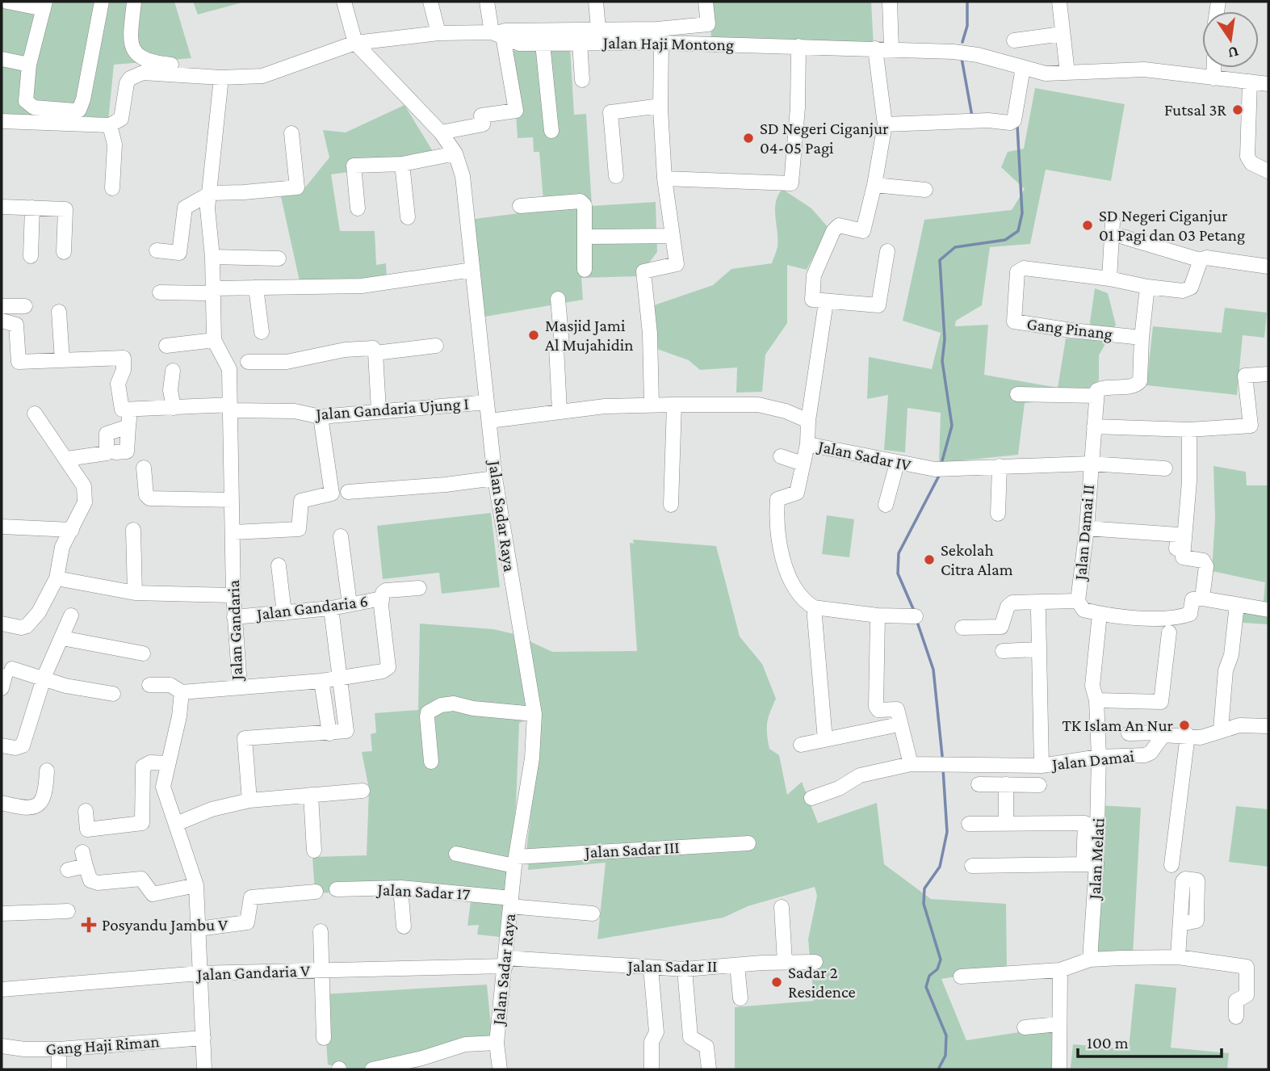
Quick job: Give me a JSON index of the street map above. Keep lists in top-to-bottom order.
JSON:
{
  "streets": {
    "street": [
      "Jalan Haji Montong",
      "Gang Pinang",
      "Jalan Gandaria Ujung I",
      "Jalan Sadar IV",
      "Jalan Sadar Raya",
      "Jalan Damai II",
      "Jalan Gandaria 6",
      "Jalan Gandaria",
      "Jalan Damai",
      "Jalan Sadar III",
      "Jalan Melati",
      "Jalan Sadar 17",
      "Jalan Sadar II",
      "Jalan Gandaria V",
      "Gang Haji Riman"
    ]
  },
  "crossings": [
    ["Jalan Haji Montong", "Jalan Sadar Raya"],
    ["Jalan Gandaria Ujung I", "Jalan Sadar Raya"],
    ["Jalan Gandaria Ujung I", "Jalan Gandaria"],
    ["Jalan Sadar IV", "Jalan Sadar Raya"],
    ["Jalan Sadar IV", "Jalan Damai II"],
    ["Jalan Sadar Raya", "Jalan Sadar III"],
    ["Jalan Sadar Raya", "Jalan Sadar 17"],
    ["Jalan Sadar Raya", "Jalan Sadar II"],
    ["Jalan Sadar Raya", "Jalan Gandaria V"],
    ["Jalan Gandaria 6", "Jalan Gandaria"],
    ["Jalan Damai", "Jalan Melati"],
    ["Jalan Sadar II", "Jalan Gandaria V"]
  ],
  "places": {
    "other": [
      "Futsal 3R",
      "SD Negeri Ciganjur 04-05 Pagi",
      "SD Negeri Ciganjur 01 Pagi dan 03 Petang",
      "Masjid Jami Al Mujahidin",
      "Sekolah Citra Alam",
      "TK Islam An Nur",
      "Sadar 2 Residence"
    ],
    "health": ["Posyandu Jambu V"]
  },
  "scale_bar": "100 m",
  "north": "bottom"
}
